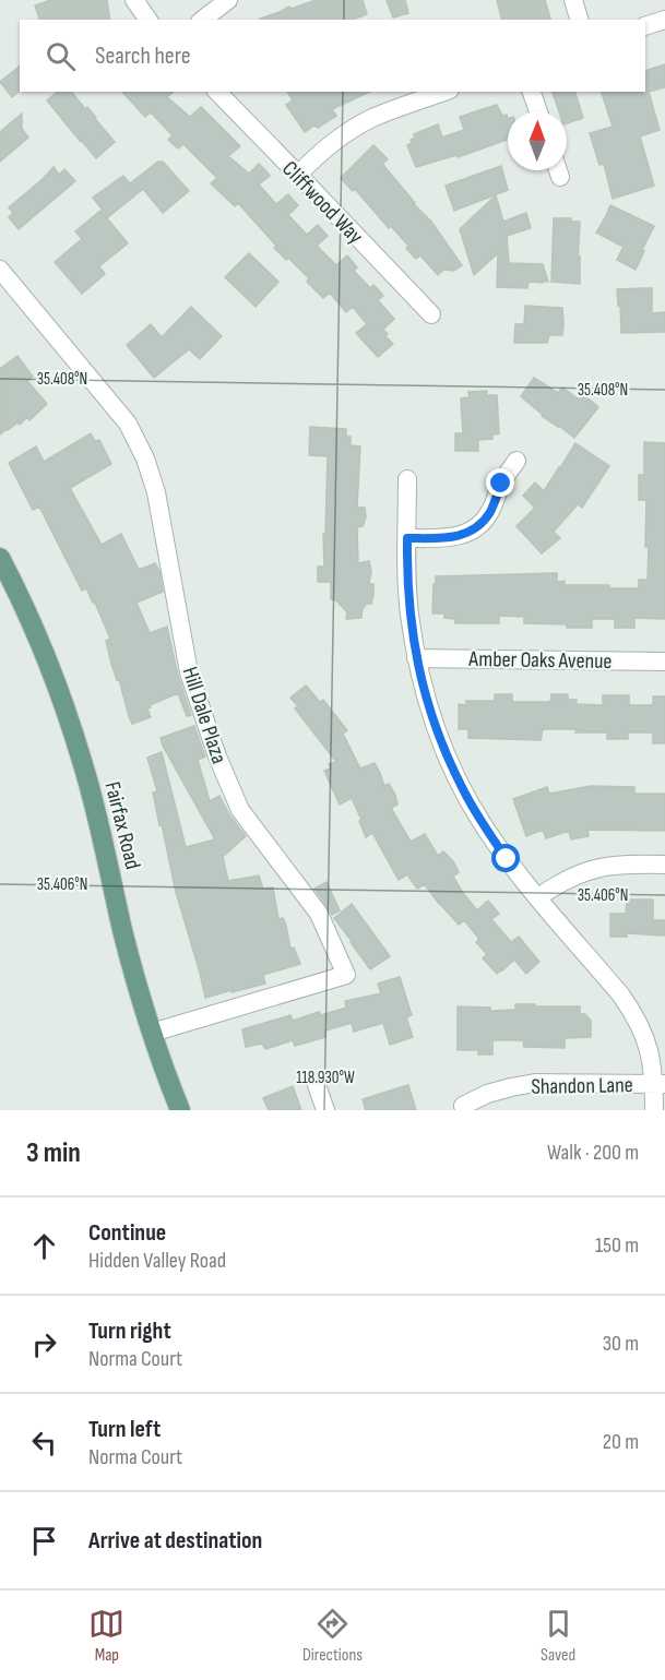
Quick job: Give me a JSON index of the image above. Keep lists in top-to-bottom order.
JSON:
{
  "streets": {
    "main road": ["Fairfax Road"],
    "street": [
      "Cliffwood Way",
      "Amber Oaks Avenue",
      "Hill Dale Plaza",
      "Shandon Lane"
    ]
  },
  "crossings": [
    ["Hill Dale Plaza", "Fairfax Road"]
  ],
  "north": "top",
  "page": {
    "search": "Search here",
    "heading": ["3 min", "Walk · 200 m"],
    "list": [
      ["Continue", "Hidden Valley Road", "150 m"],
      ["Turn right", "Norma Court", "30 m"],
      ["Turn left", "Norma Court", "20 m"],
      "Arrive at destination"
    ],
    "nav": ["Map", "Directions", "Saved"]
  },
  "coordinates": ["35.408°N", "35.406°N", "118.930°W"]
}
